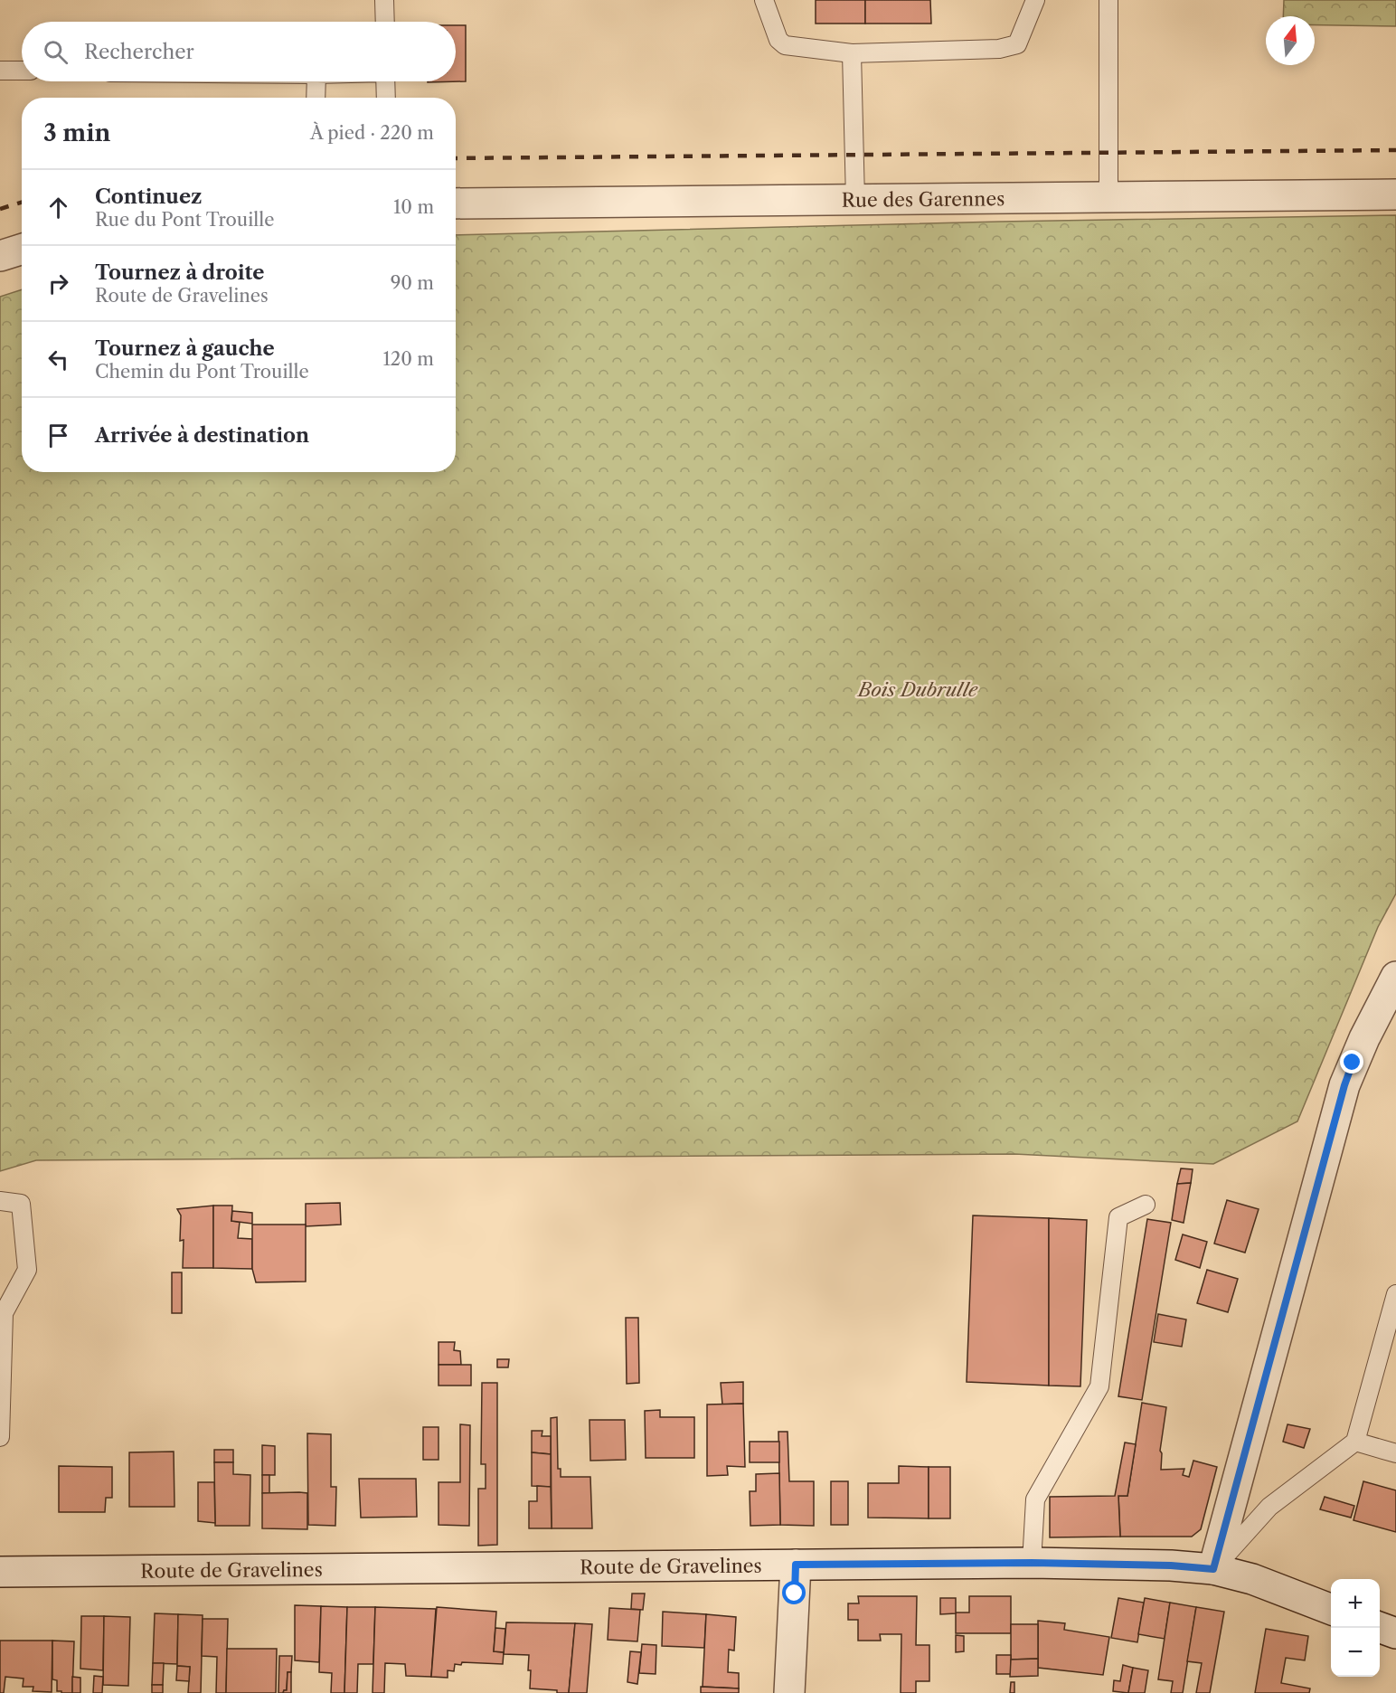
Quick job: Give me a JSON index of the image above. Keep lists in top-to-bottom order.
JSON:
{
  "streets": {
    "street": ["Rue des Garennes", "Route de Gravelines"]
  },
  "parks": ["Bois Dubrulle"],
  "north": "top",
  "page": {
    "search": "Rechercher",
    "heading": ["3 min", "À pied · 220 m"],
    "list": [
      ["Continuez", "Rue du Pont Trouille", "10 m"],
      ["Tournez à droite", "Route de Gravelines", "90 m"],
      ["Tournez à gauche", "Chemin du Pont Trouille", "120 m"],
      "Arrivée à destination"
    ],
    "map_buttons": ["+", "−"]
  }
}
